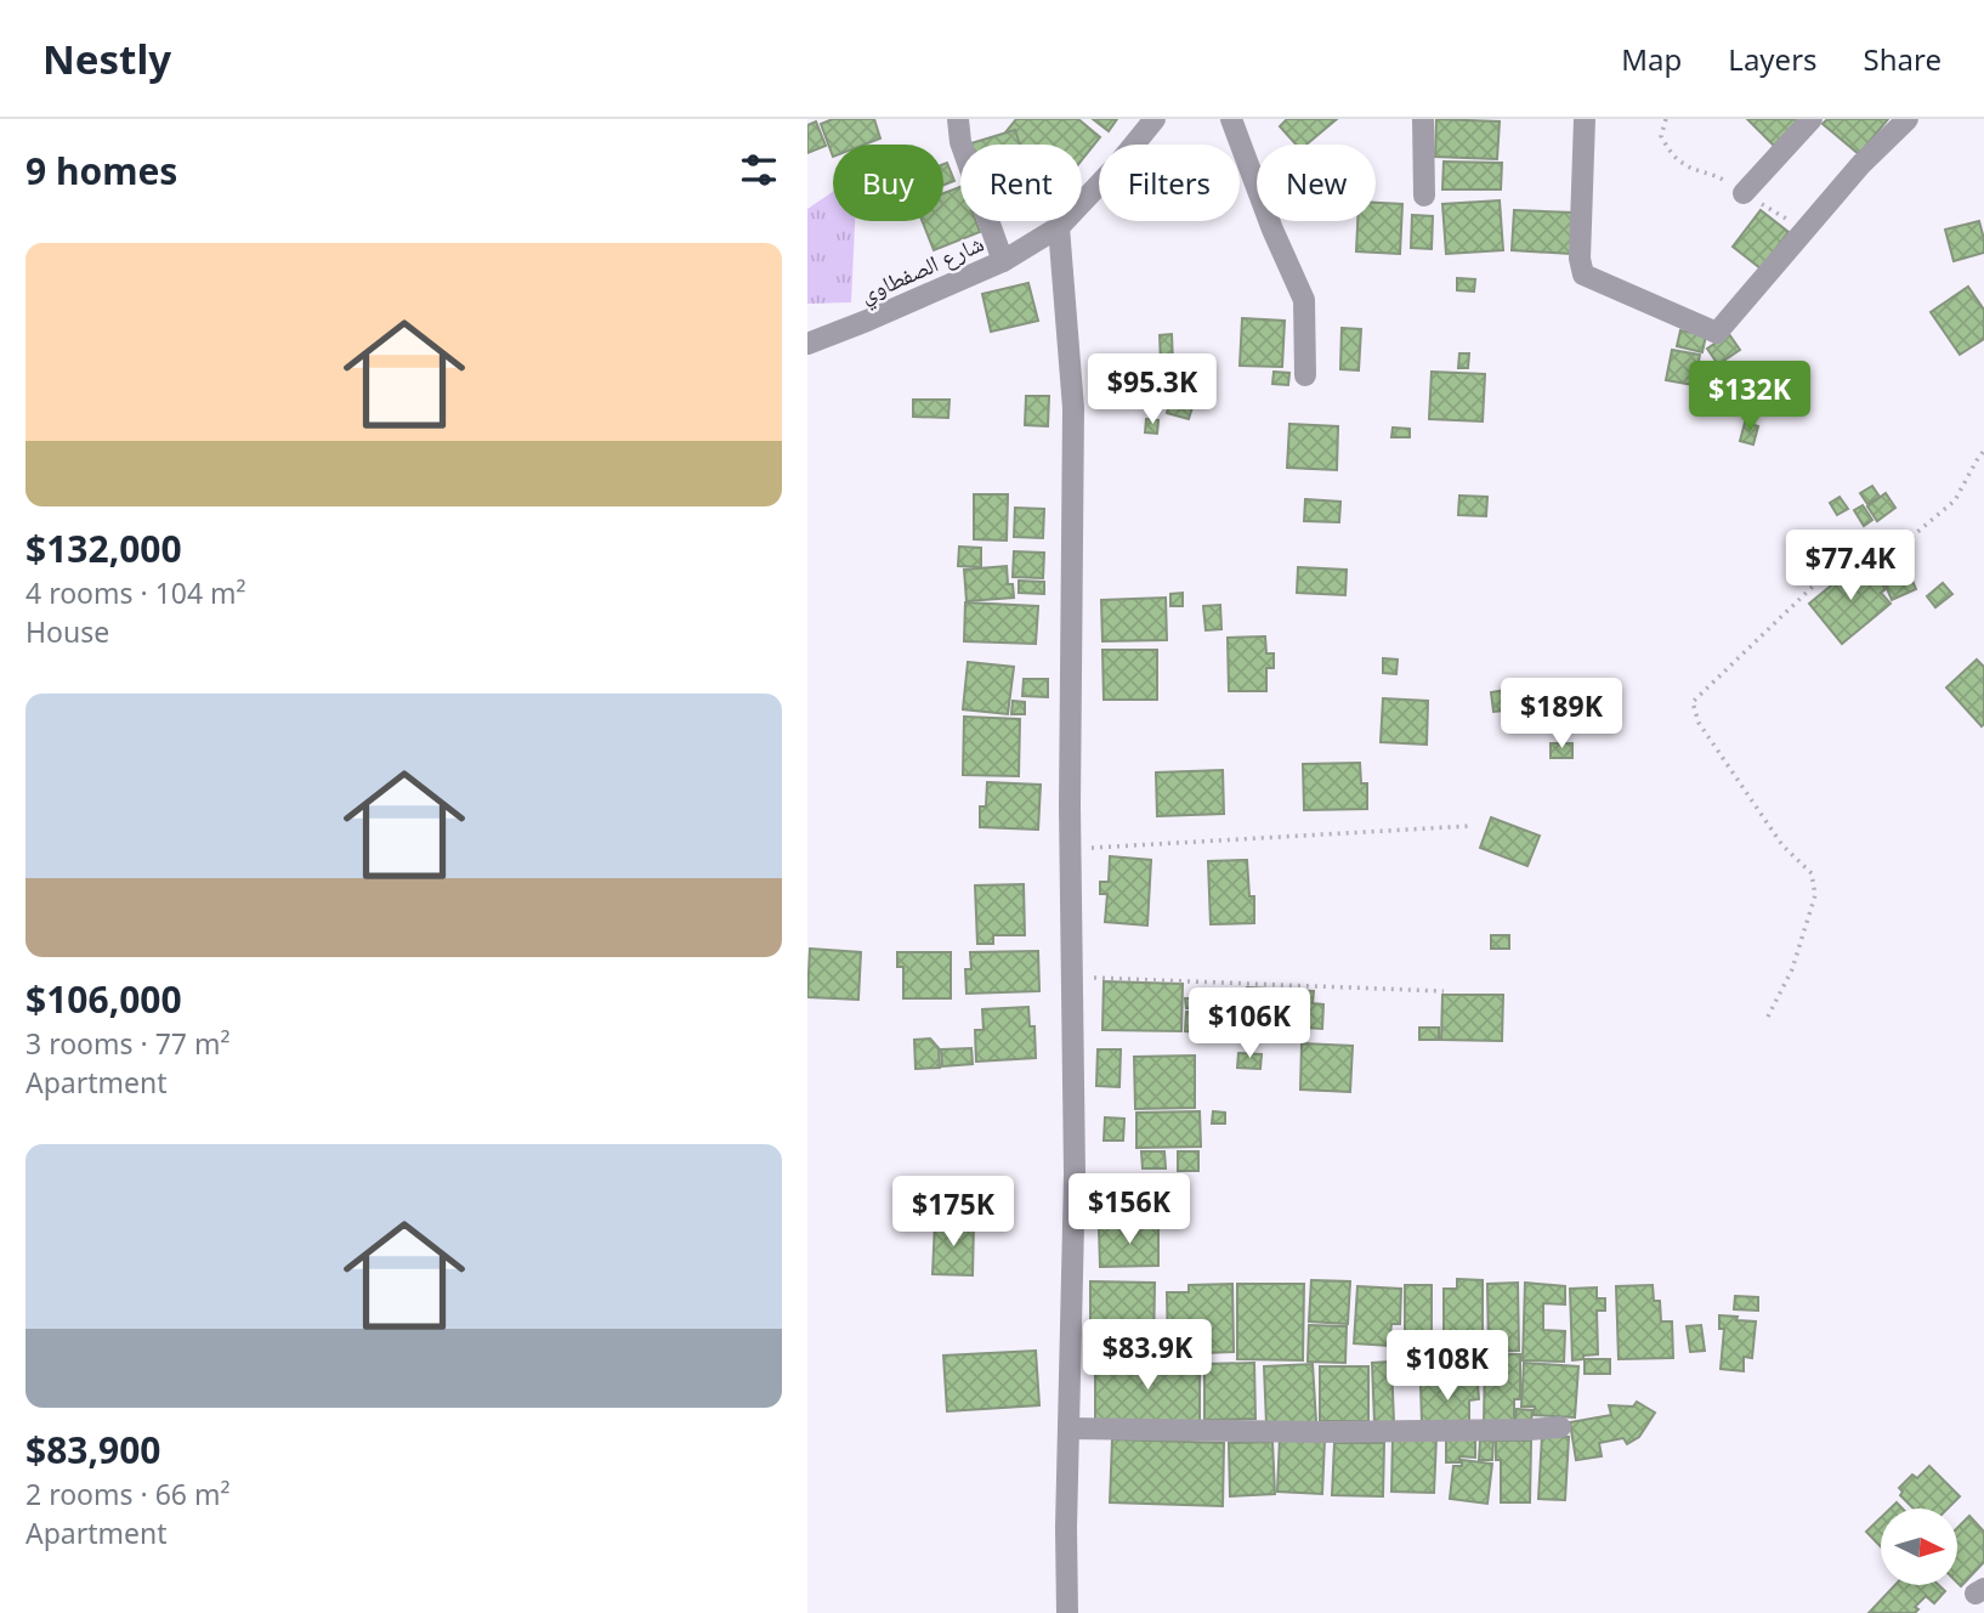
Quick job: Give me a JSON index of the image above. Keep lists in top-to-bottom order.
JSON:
{
  "streets": {
    "street": ["شارع الصفطاوي"]
  },
  "north": "right",
  "page": {
    "header": "Nestly",
    "nav": ["Map", "Layers", "Share"],
    "heading": "9 homes",
    "chip": [
      "Buy",
      "Rent",
      "Filters",
      "New"
    ],
    "list": [
      {
        "name": "$132,000",
        "note": "4 rooms · 104 m² · House"
      },
      {
        "name": "$106,000",
        "note": "3 rooms · 77 m² · Apartment"
      },
      {
        "name": "$83,900",
        "note": "2 rooms · 66 m² · Apartment"
      }
    ],
    "price": [
      "$95.3K",
      "$132K",
      "$77.4K",
      "$189K",
      "$106K",
      "$156K",
      "$175K",
      "$83.9K",
      "$108K"
    ]
  }
}
